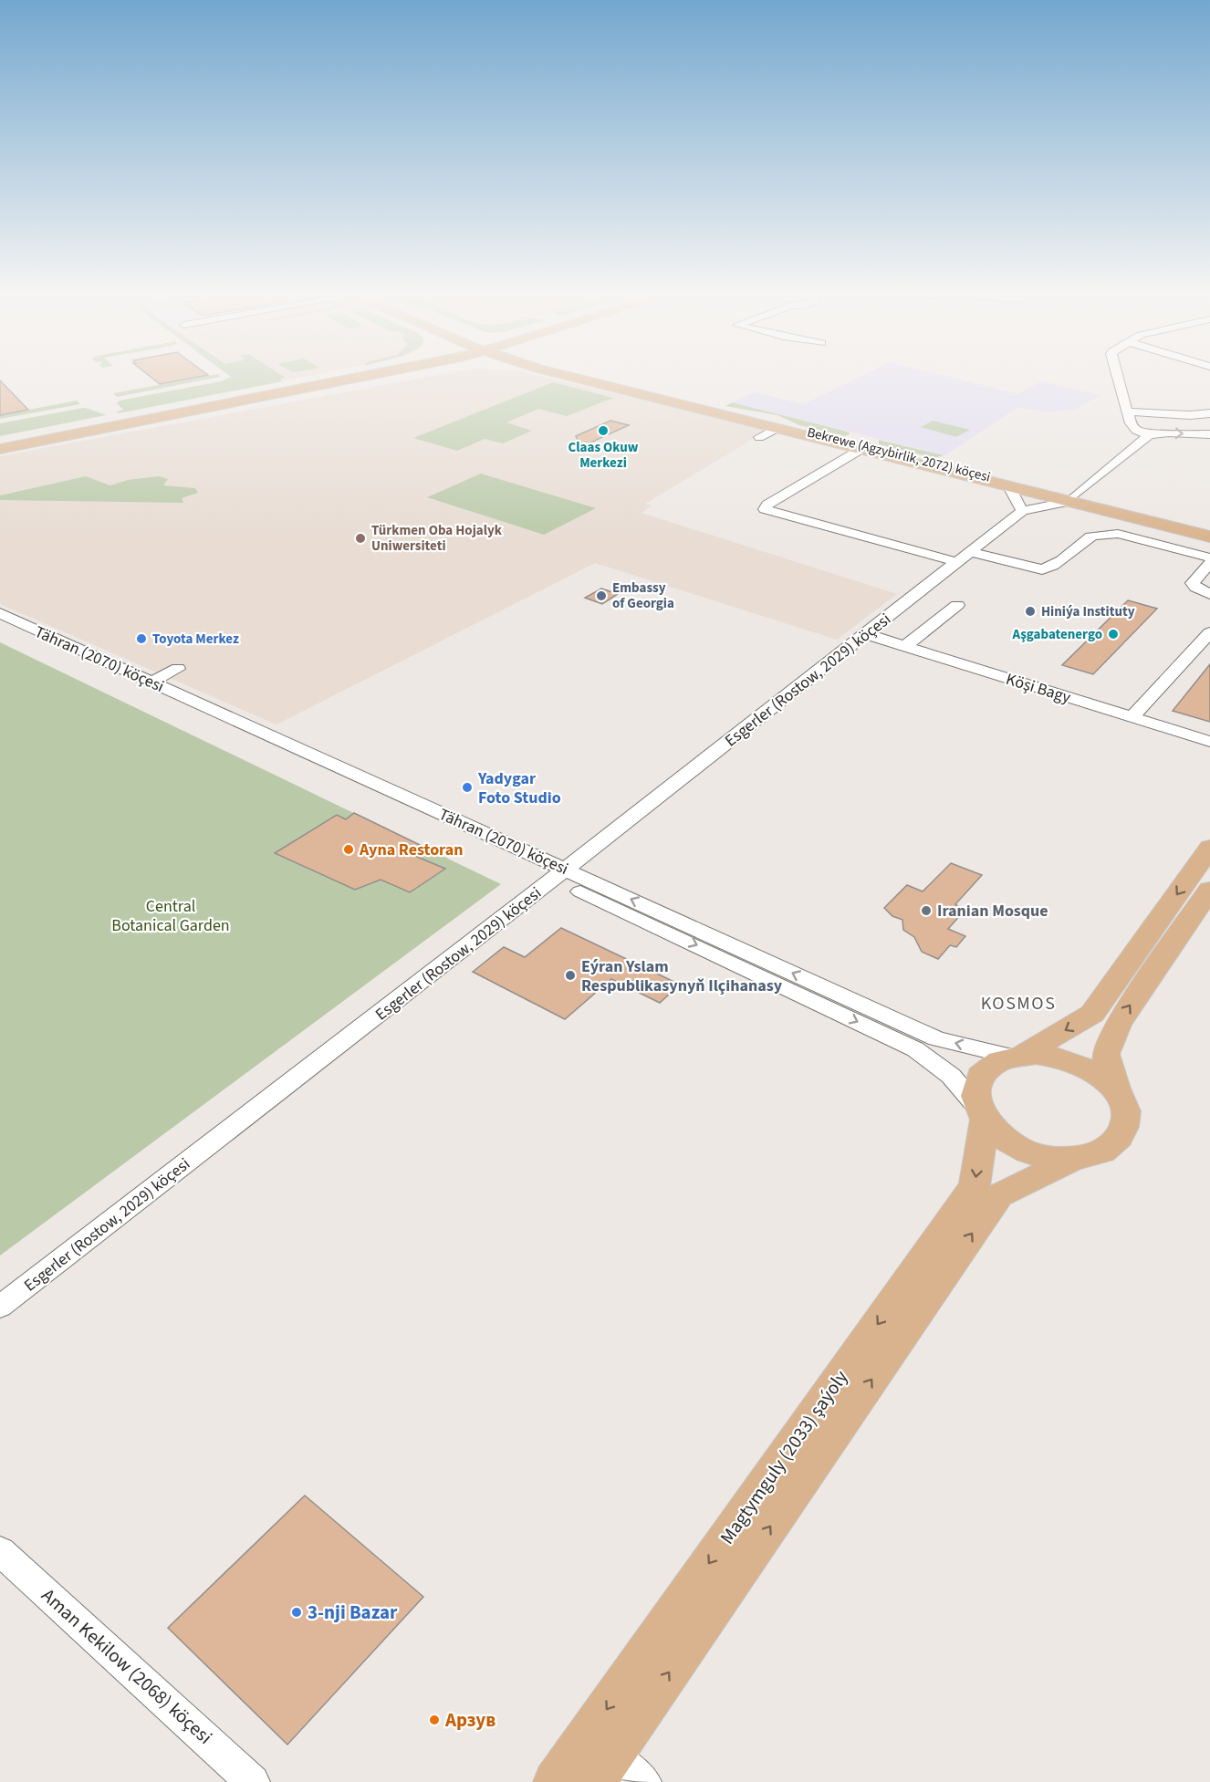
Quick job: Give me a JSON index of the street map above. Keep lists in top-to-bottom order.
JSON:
{
  "streets": {
    "main road": ["Bekrewe (Agzybirlik, 2072) köçesi", "Magtymguly (2033) şaýoly"],
    "street": [
      "Tähran (2070) köçesi",
      "Esgerler (Rostow, 2029) köçesi",
      "Köşi Bagy",
      "Aman Kekilow (2068) köçesi"
    ]
  },
  "crossings": [
    ["Bekrewe (Agzybirlik, 2072) köçesi", "Esgerler (Rostow, 2029) köçesi"],
    ["Tähran (2070) köçesi", "Esgerler (Rostow, 2029) köçesi"],
    ["Tähran (2070) köçesi", "Magtymguly (2033) şaýoly"],
    ["Esgerler (Rostow, 2029) köçesi", "Köşi Bagy"]
  ],
  "districts": ["KOSMOS"],
  "parks": ["Central Botanical Garden"],
  "places": [
    "Claas Okuw Merkezi",
    "Türkmen Oba Hojalyk Uniwersiteti",
    "Embassy of Georgia",
    "Hiniýa Instituty",
    "Aşgabatenergo",
    "Toyota Merkez",
    "Yadygar Foto Studio",
    "Ayna Restoran",
    "Iranian Mosque",
    "Eýran Yslam Respublikasynyň Ilçihanasy",
    "3-nji Bazar",
    "Арзув"
  ]
}
